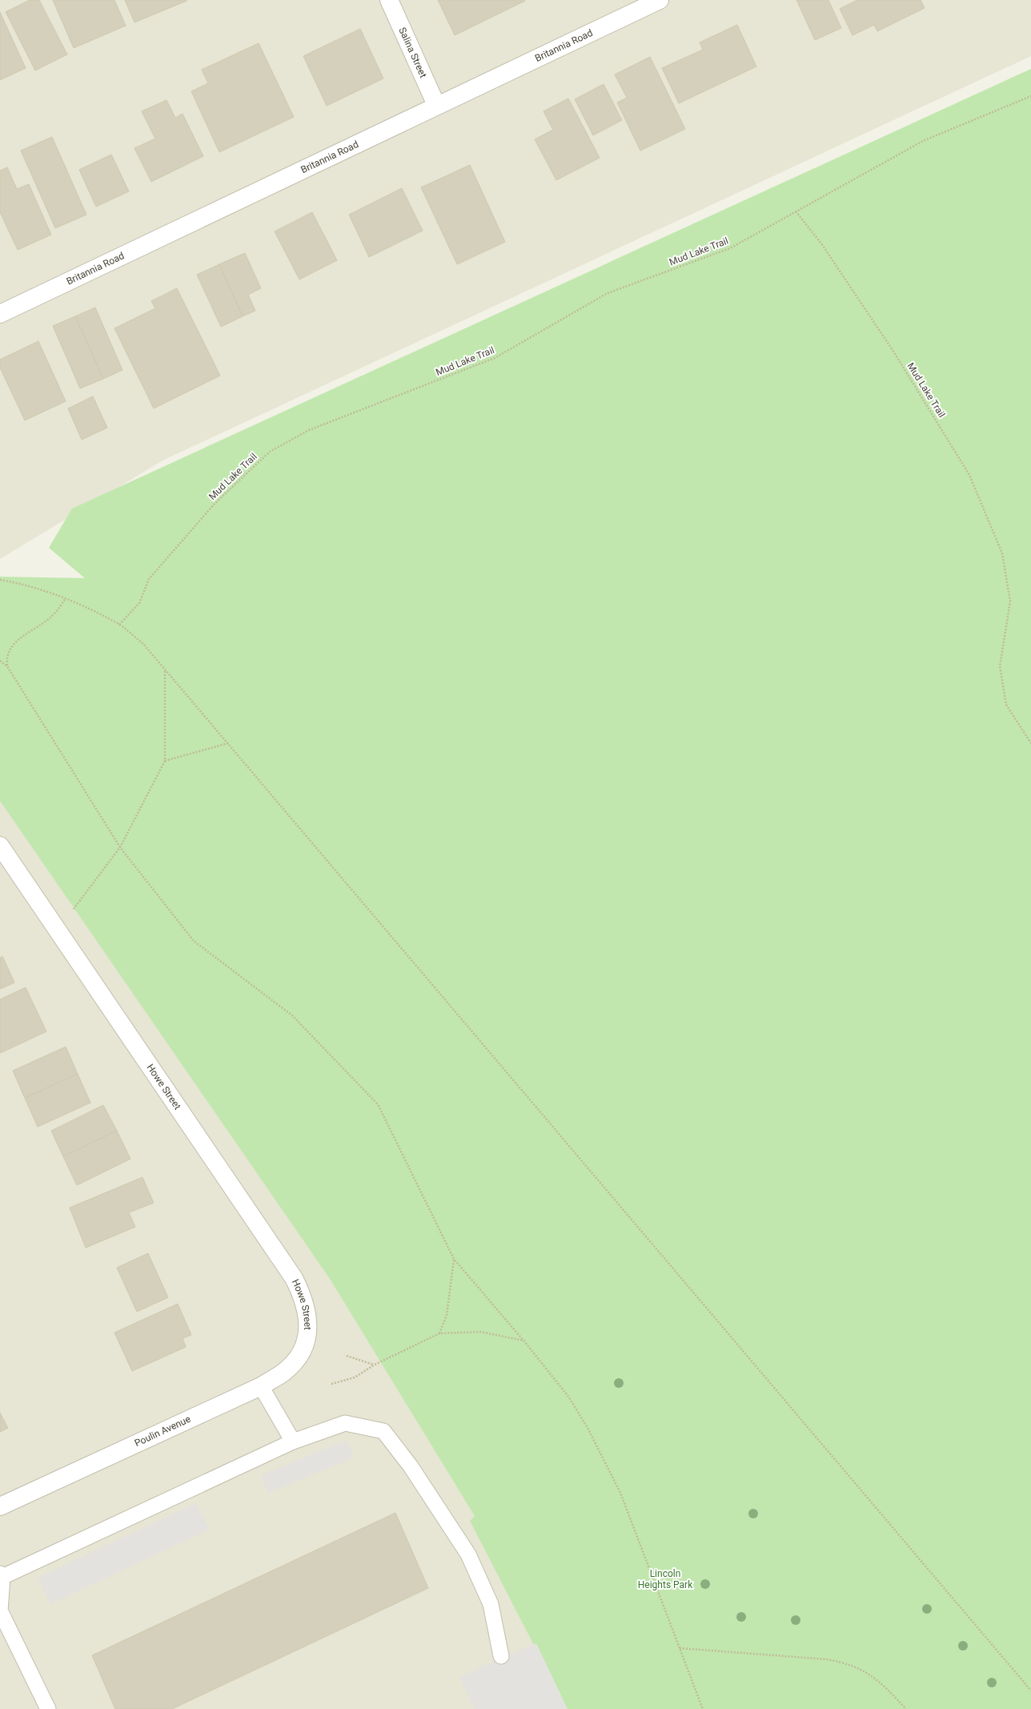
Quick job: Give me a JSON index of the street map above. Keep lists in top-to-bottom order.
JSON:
{
  "streets": {
    "street": [
      "Britannia Road",
      "Salina Street",
      "Howe Street",
      "Poulin Avenue"
    ],
    "path": ["Mud Lake Trail"]
  },
  "crossings": [
    ["Britannia Road", "Salina Street"],
    ["Howe Street", "Poulin Avenue"]
  ],
  "parks": ["Lincoln Heights Park"]
}
